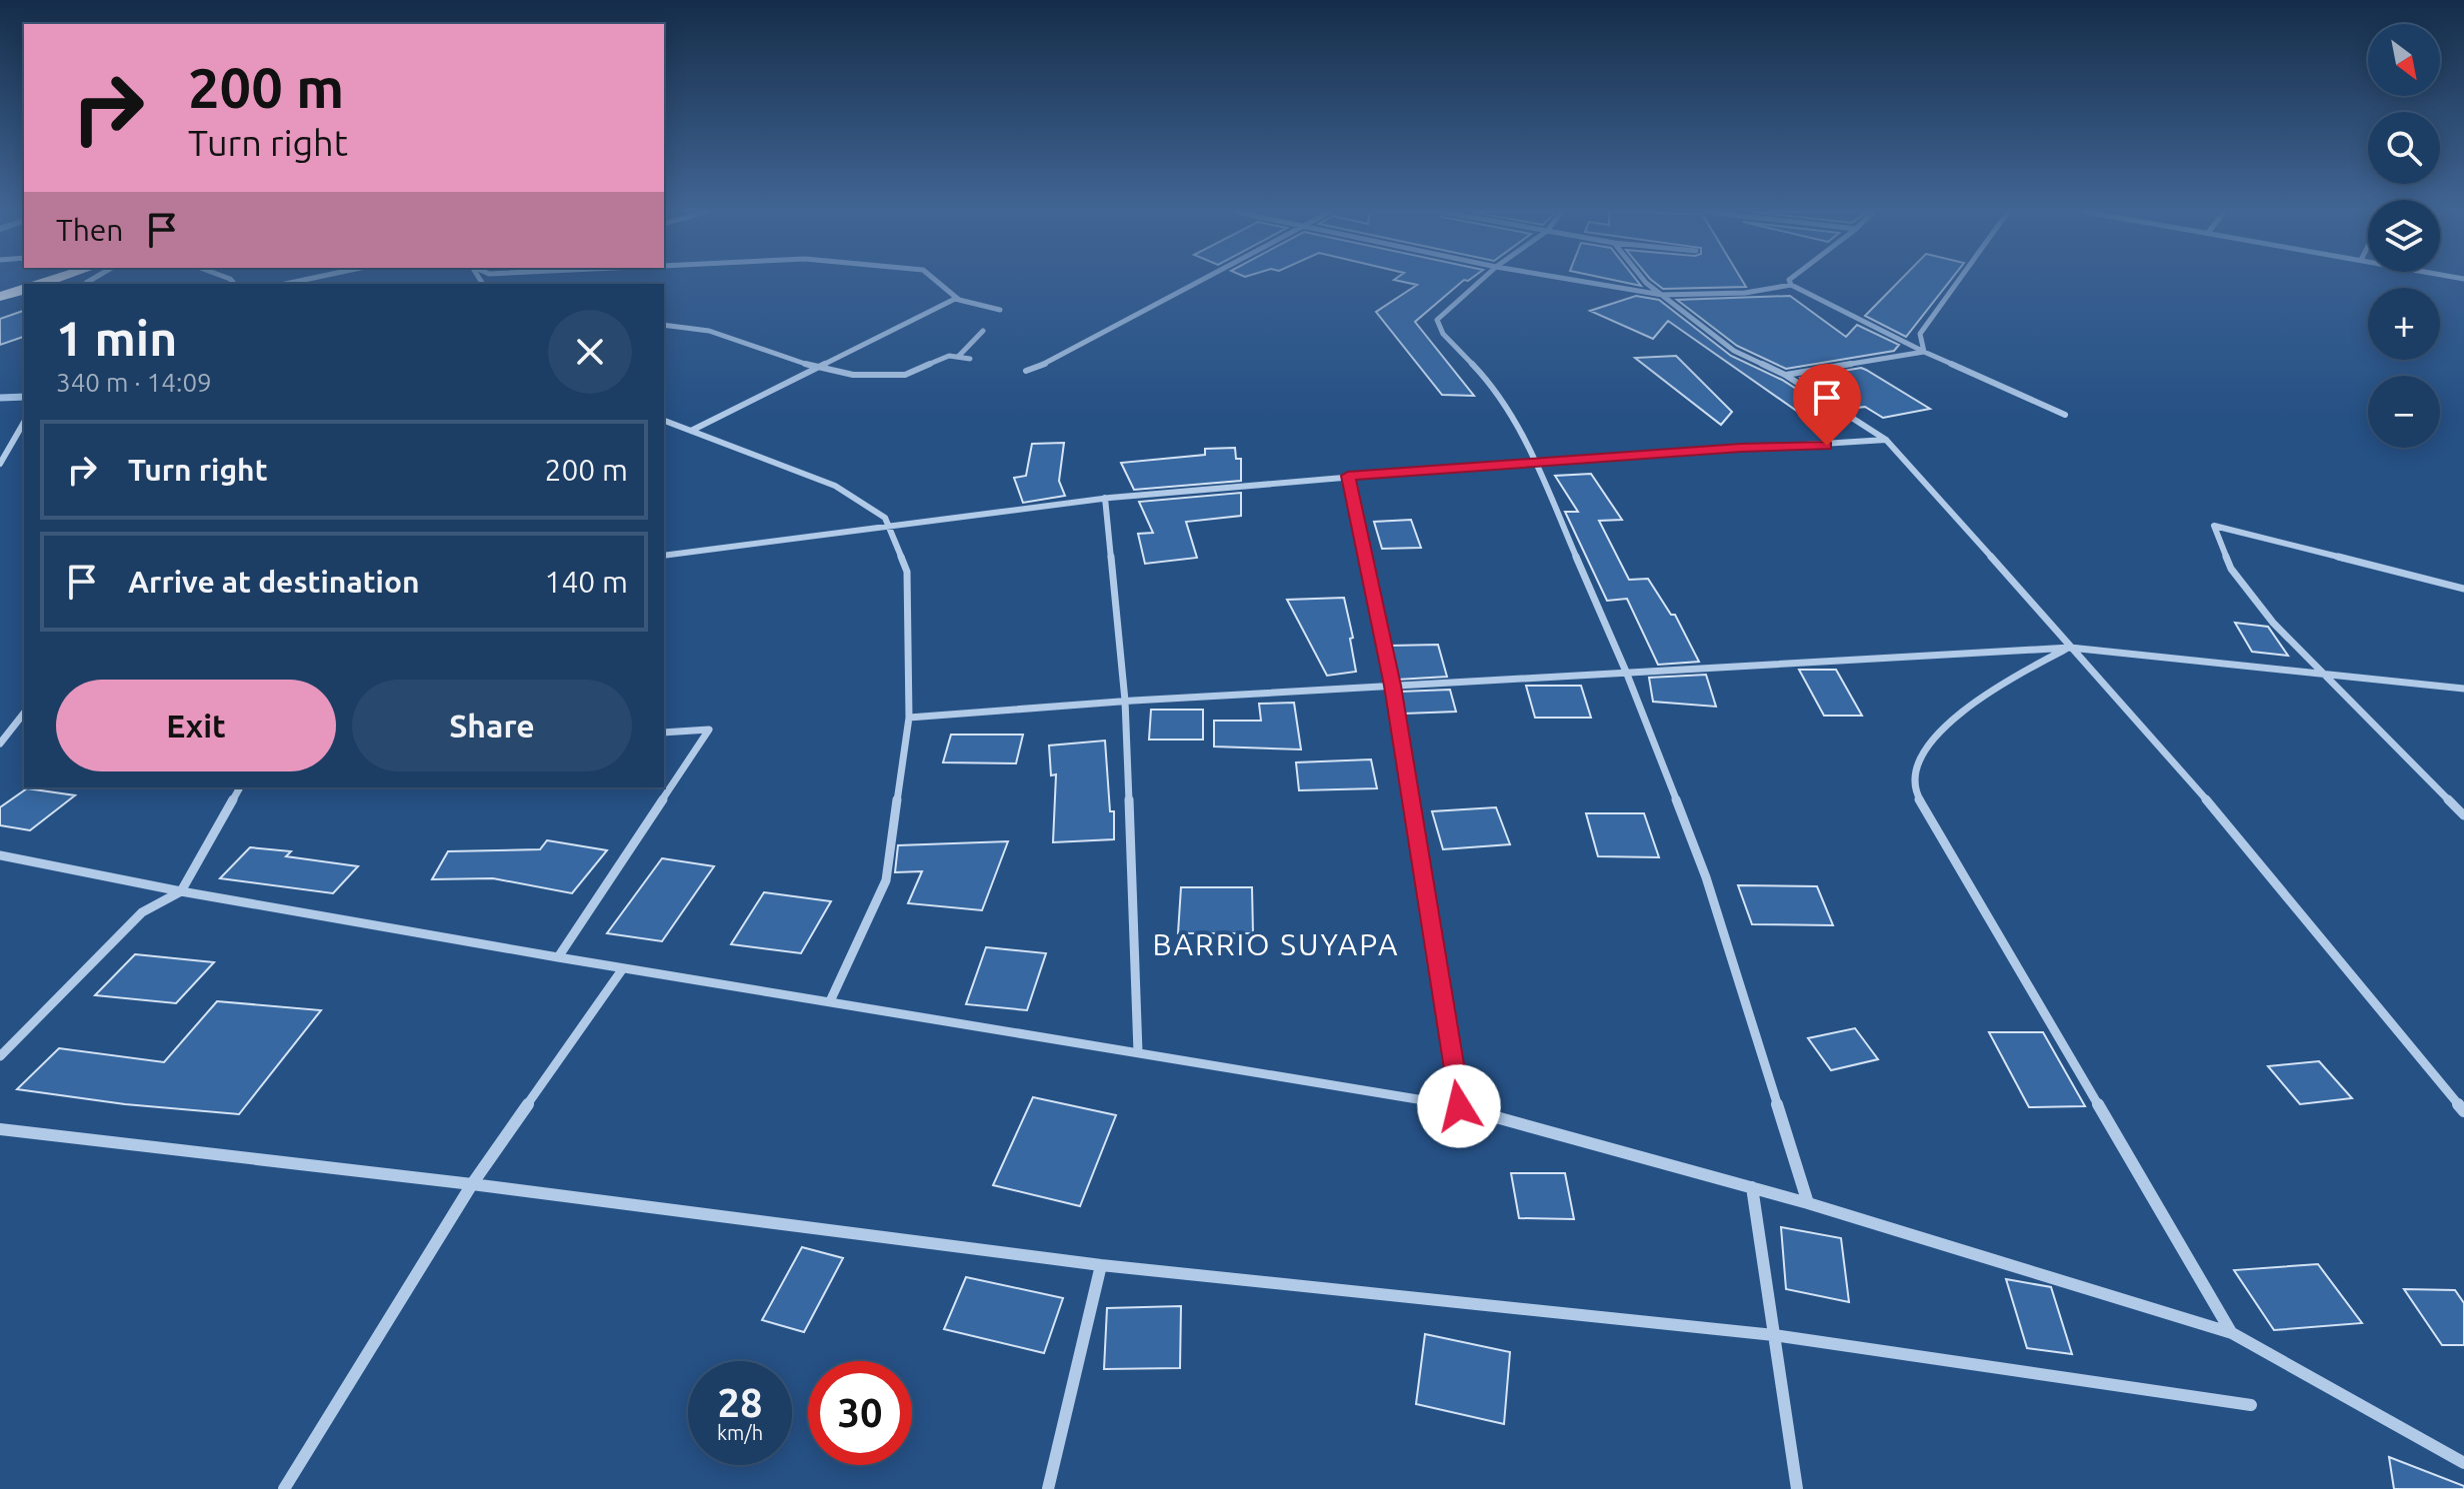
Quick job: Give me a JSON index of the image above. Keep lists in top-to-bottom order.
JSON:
{
  "districts": ["BARRIO SUYAPA"],
  "north": "bottom right",
  "page": {
    "map_buttons": ["+", "−"],
    "turn": ["200 m", "Turn right"],
    "then": "Then",
    "heading": ["1 min", "340 m · 14:09"],
    "list": [
      {
        "name": "Turn right",
        "value": "200 m"
      },
      {
        "name": "Arrive at destination",
        "value": "140 m"
      }
    ],
    "buttons": ["Exit", "Share"],
    "speed": "28 km/h",
    "limit": "30"
  }
}
